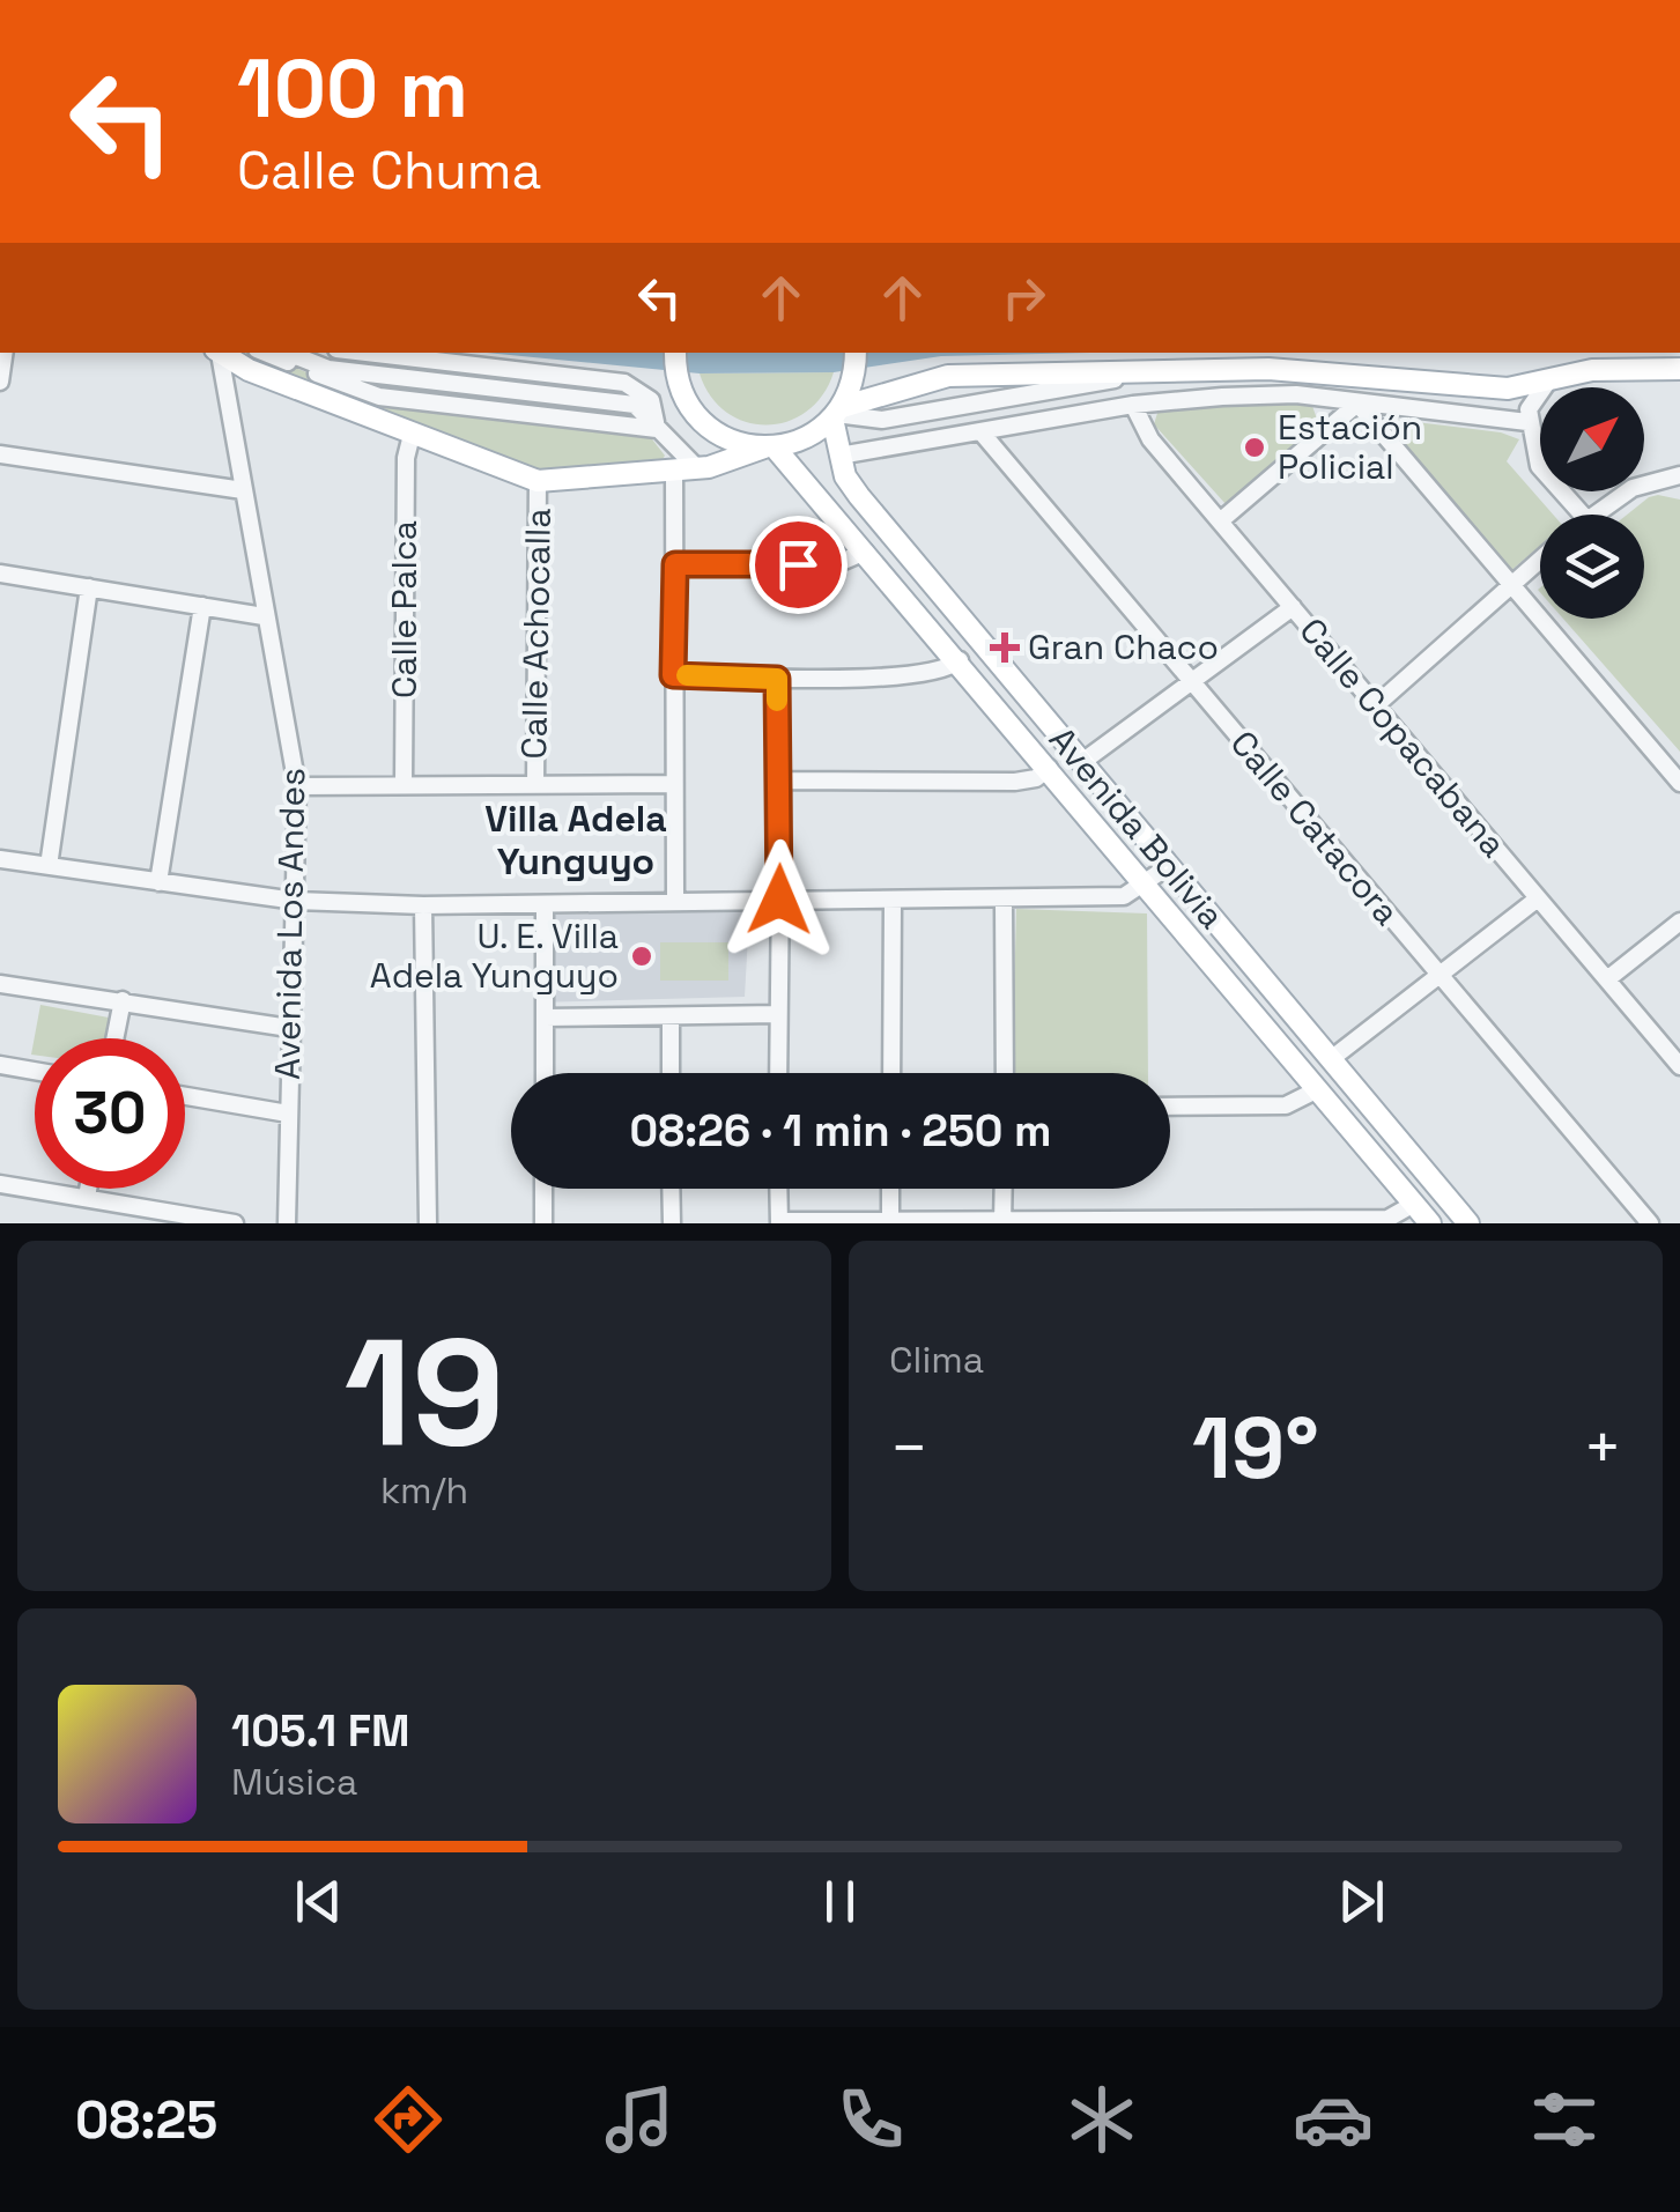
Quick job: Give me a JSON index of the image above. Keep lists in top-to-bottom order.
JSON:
{
  "streets": {
    "main road": ["Avenida Bolivia"],
    "street": [
      "Calle Palca",
      "Calle Achocalla",
      "Calle Copacabana",
      "Calle Catacora",
      "Avenida Los Andes"
    ]
  },
  "districts": ["Villa Adela Yunguyo"],
  "places": {
    "other": ["Estación Policial", "U. E. Villa Adela Yunguyo"],
    "health": ["Gran Chaco"]
  },
  "north": "top right",
  "page": {
    "turn": ["100 m", "Calle Chuma"],
    "limit": "30",
    "trip": "08:26 · 1 min · 250 m",
    "tile": [
      ["19", "km/h"],
      "Clima"
    ],
    "heat": ["−", "19°", "+"],
    "song": ["105.1 FM", "Música"],
    "tabs": "08:25"
  }
}
